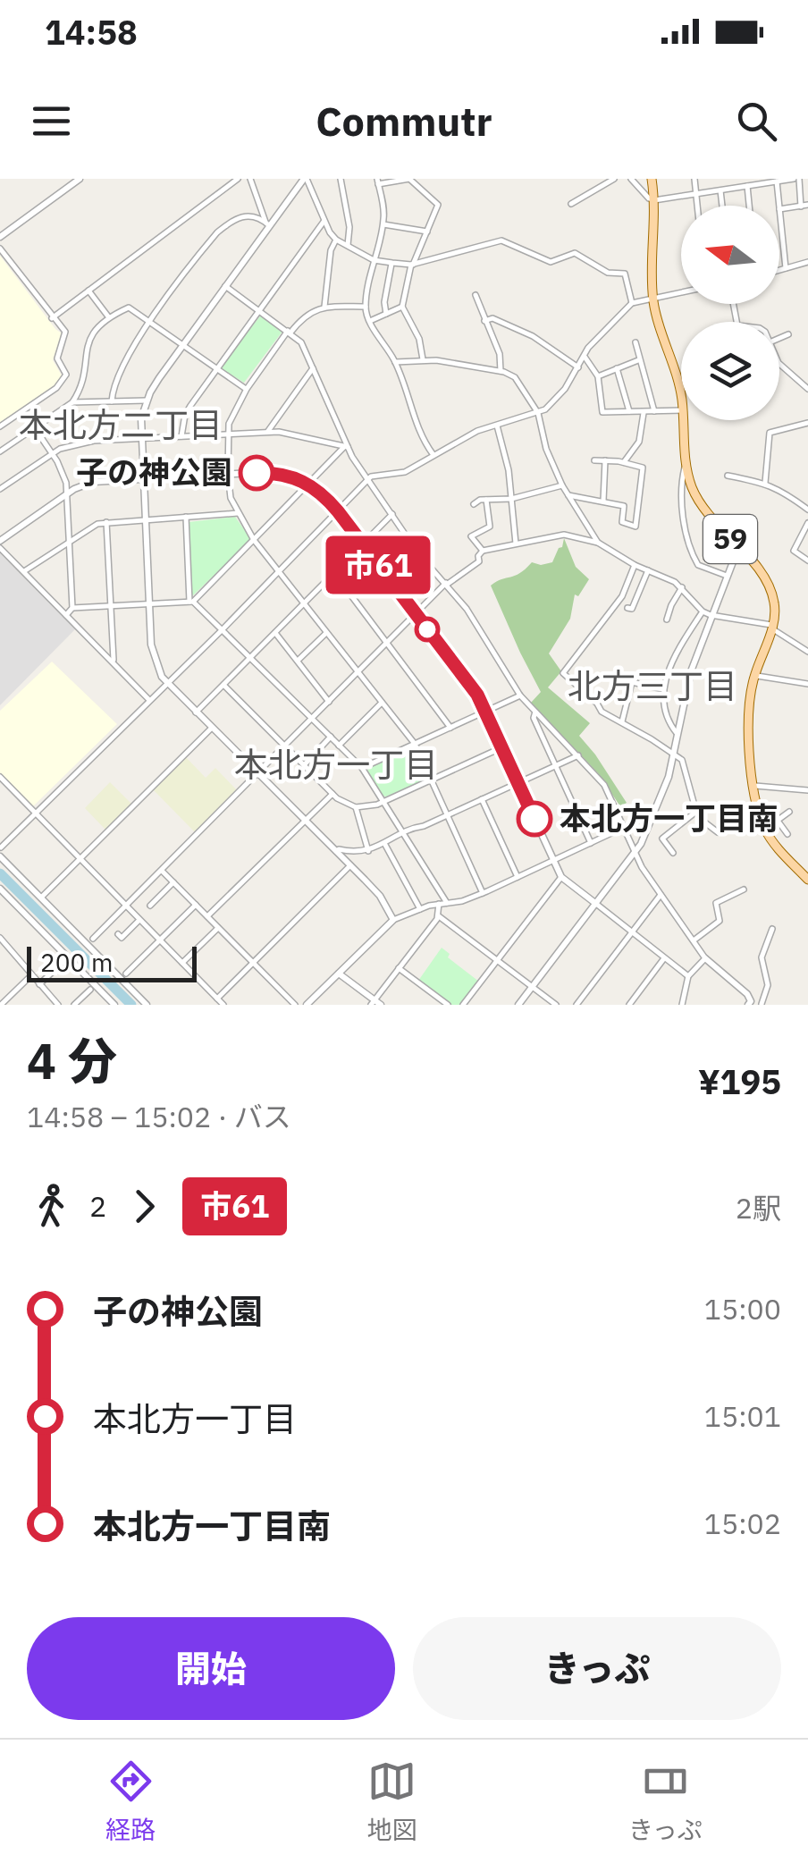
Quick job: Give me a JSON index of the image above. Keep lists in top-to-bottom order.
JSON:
{
  "streets": {
    "main road": ["59"]
  },
  "districts": ["本北方二丁目", "北方三丁目", "本北方一丁目"],
  "places": ["子の神公園", "本北方一丁目南"],
  "lines": ["bus line 市61"],
  "scale_bar": "200 m",
  "north": "left",
  "page": {
    "status": "14:58",
    "header": "Commutr",
    "on_map": "市61",
    "scale": "200 m",
    "heading": ["4 分", "14:58 – 15:02 · バス", "¥195"],
    "legs": ["2", "市61", "2駅"],
    "list": [
      {
        "name": "子の神公園",
        "value": "15:00"
      },
      {
        "name": "本北方一丁目",
        "value": "15:01"
      },
      {
        "name": "本北方一丁目南",
        "value": "15:02"
      }
    ],
    "buttons": ["開始", "きっぷ"],
    "tabs": ["経路", "地図", "きっぷ"]
  }
}
